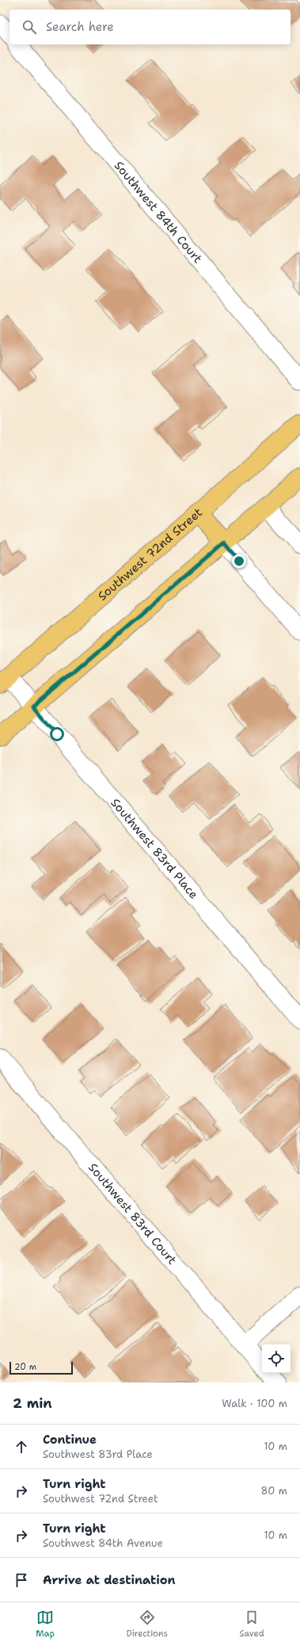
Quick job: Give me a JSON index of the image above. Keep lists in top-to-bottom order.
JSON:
{
  "streets": {
    "main road": ["Southwest 72nd Street"],
    "street": ["Southwest 84th Court", "Southwest 83rd Place", "Southwest 83rd Court"]
  },
  "crossings": [
    ["Southwest 72nd Street", "Southwest 83rd Place"]
  ],
  "scale_bar": "20 m",
  "page": {
    "search": "Search here",
    "scale": "20 m",
    "heading": ["2 min", "Walk · 100 m"],
    "list": [
      ["Continue", "Southwest 83rd Place", "10 m"],
      ["Turn right", "Southwest 72nd Street", "80 m"],
      ["Turn right", "Southwest 84th Avenue", "10 m"],
      "Arrive at destination"
    ],
    "nav": ["Map", "Directions", "Saved"]
  }
}
